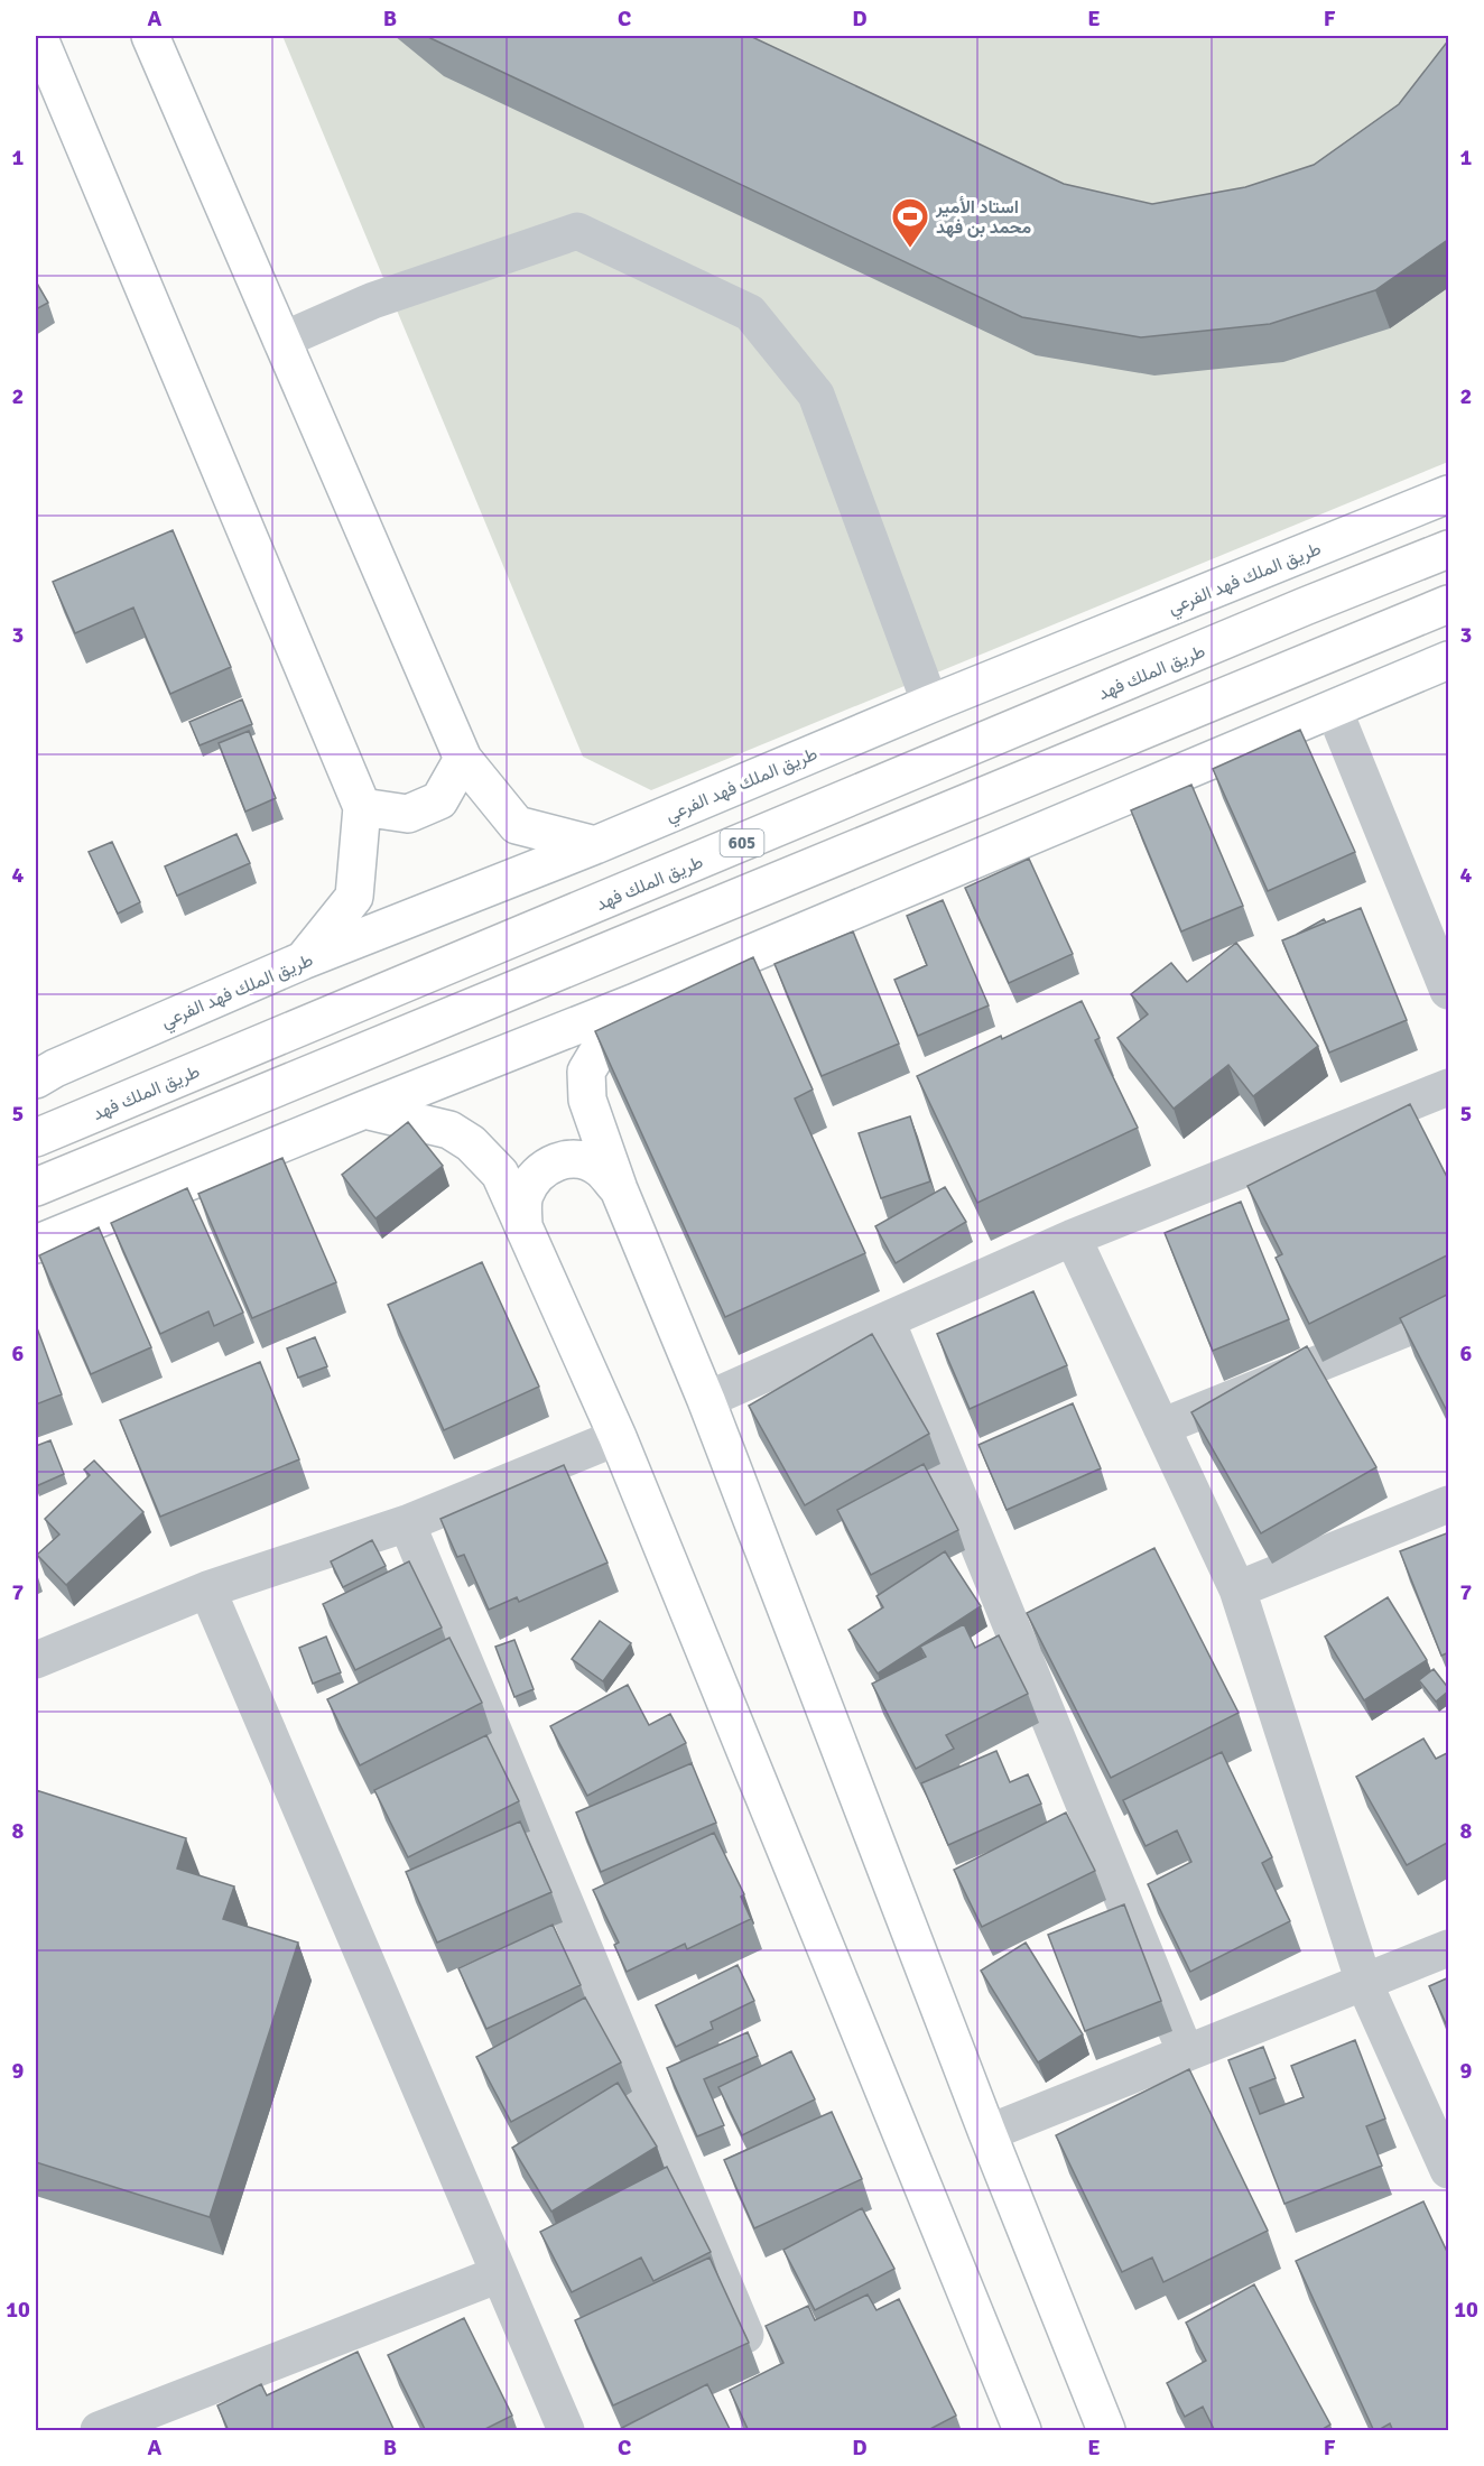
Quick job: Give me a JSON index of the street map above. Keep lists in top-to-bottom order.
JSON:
{
  "streets": {
    "main road": ["طريق الملك فهد الفرعي", "طريق الملك فهد", "605"]
  },
  "places": {
    "sports": ["استاد الأمير محمد بن فهد"]
  },
  "grid": {
    "columns": [
      "A",
      "B",
      "C",
      "D",
      "E",
      "F"
    ],
    "rows": [
      "1",
      "2",
      "3",
      "4",
      "5",
      "6",
      "7",
      "8",
      "9",
      "10"
    ]
  }
}
